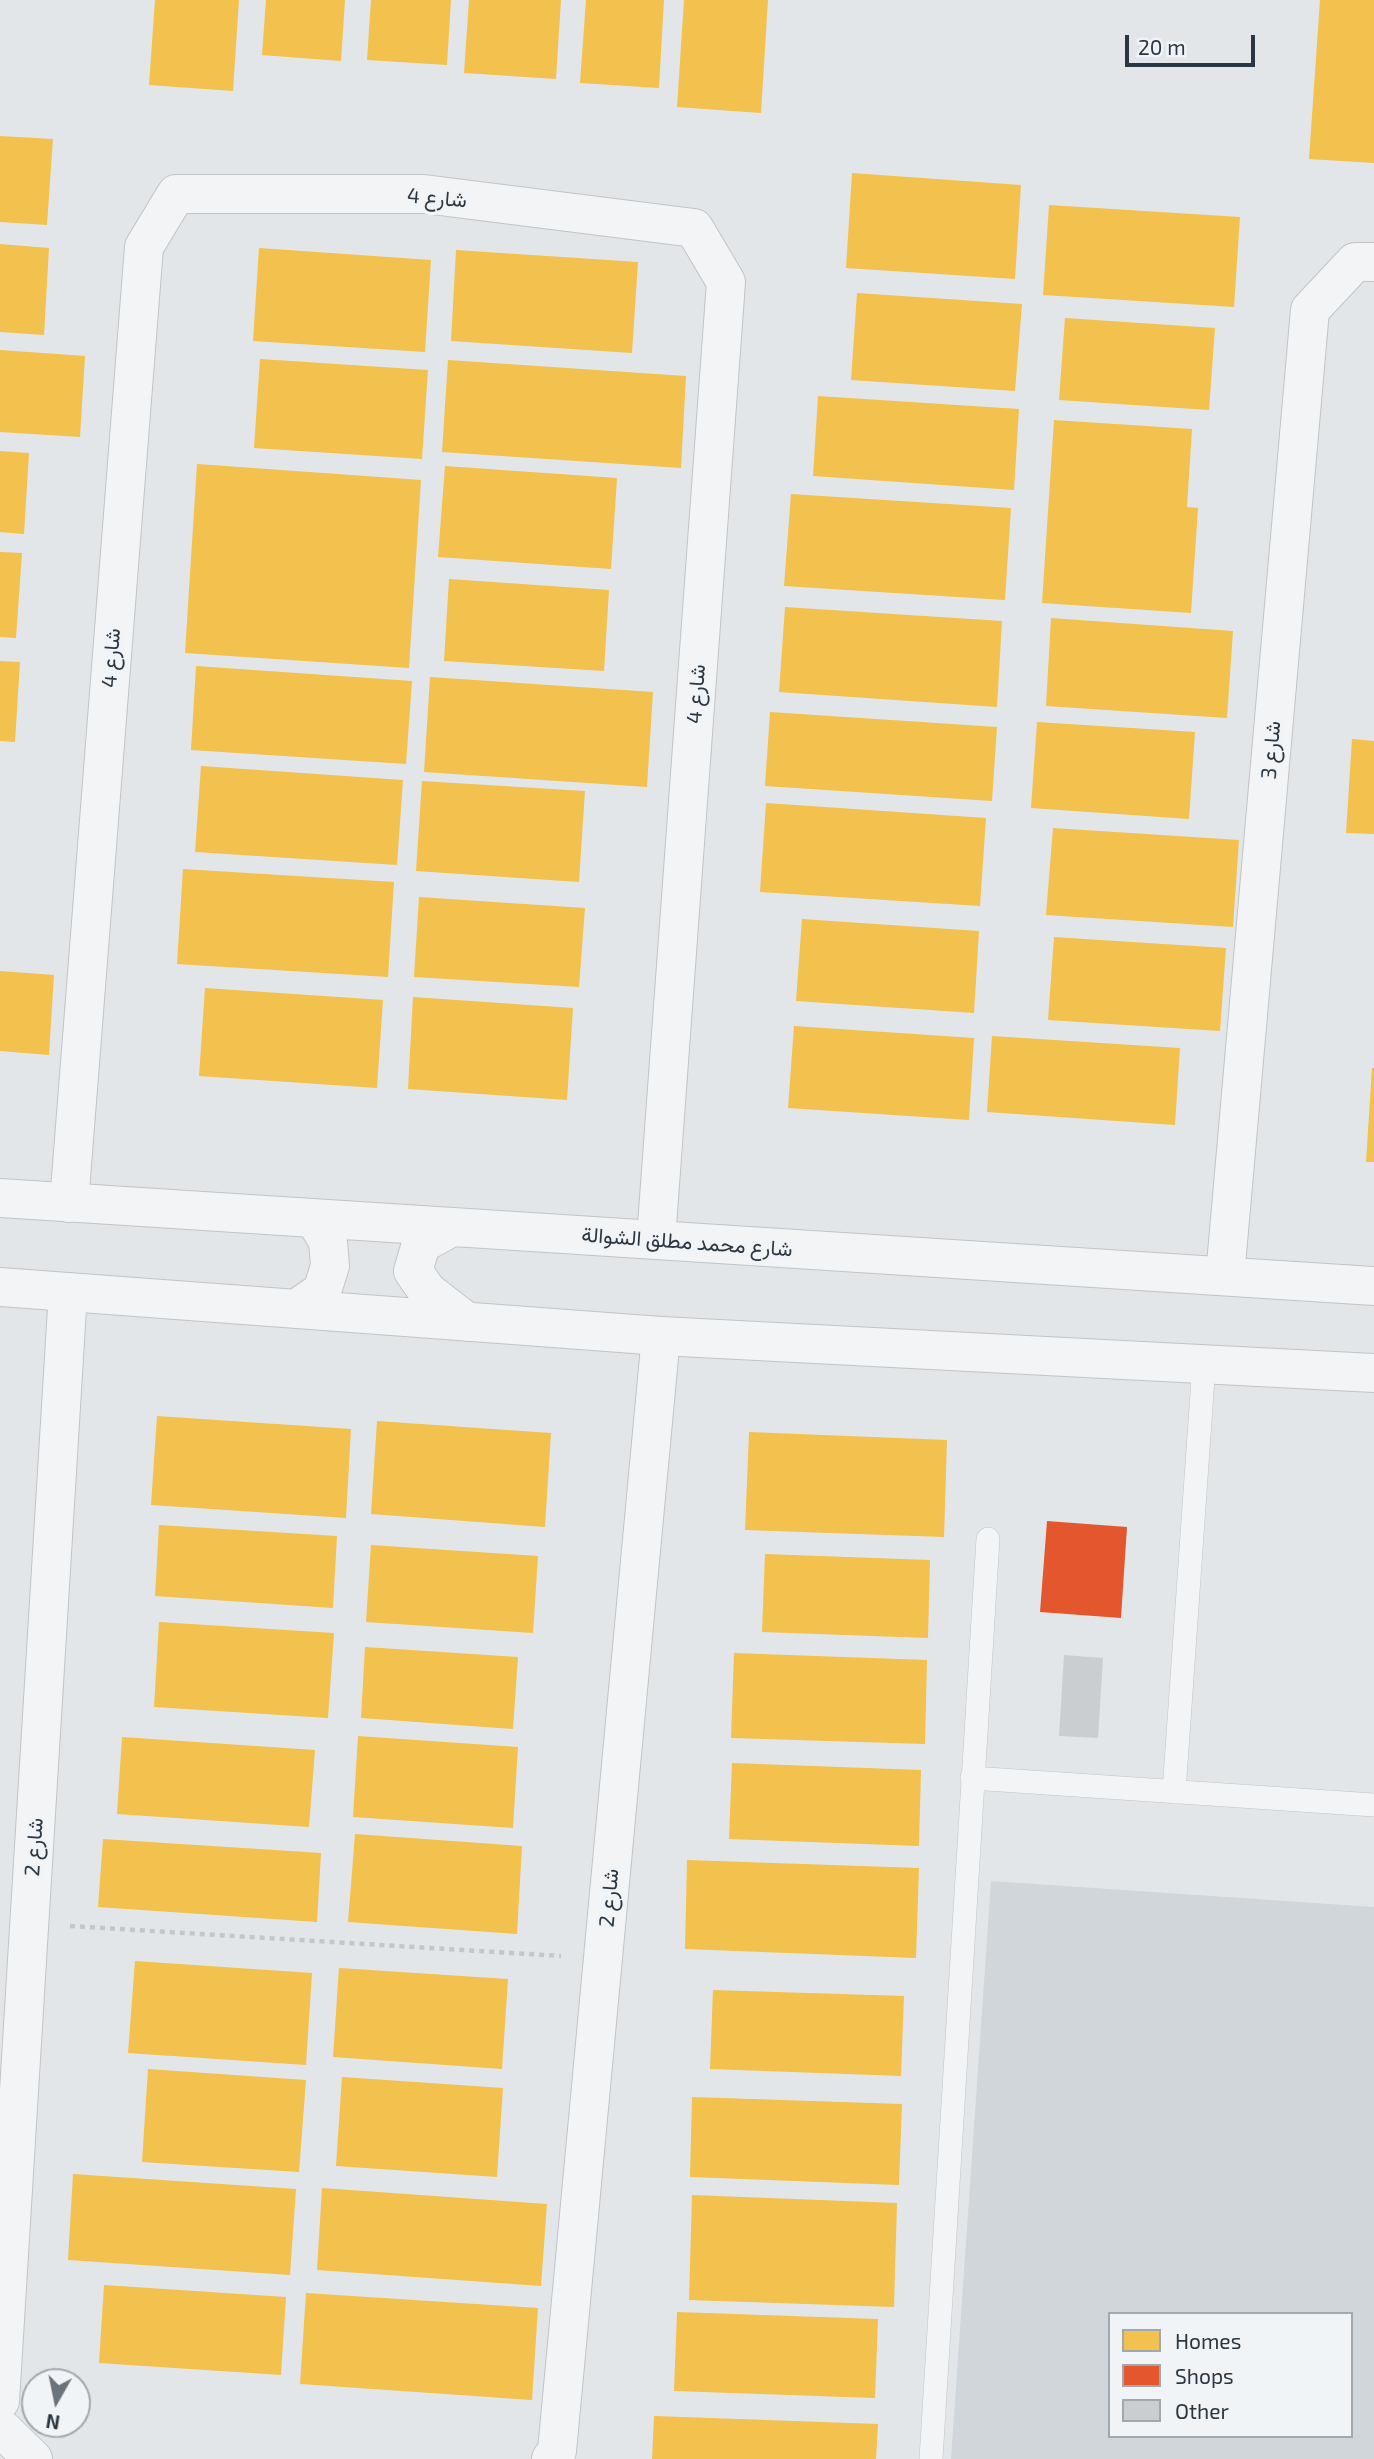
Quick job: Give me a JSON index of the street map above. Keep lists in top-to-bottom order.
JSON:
{
  "streets": {
    "street": [
      "شارع 4",
      "شارع 3",
      "شارع محمد مطلق الشوالة",
      "شارع 2"
    ]
  },
  "crossings": [
    ["شارع 4", "شارع محمد مطلق الشوالة"],
    ["شارع 3", "شارع محمد مطلق الشوالة"]
  ],
  "legend": ["Homes", "Shops", "Other"],
  "scale_bar": "20 m",
  "north": "bottom"
}
